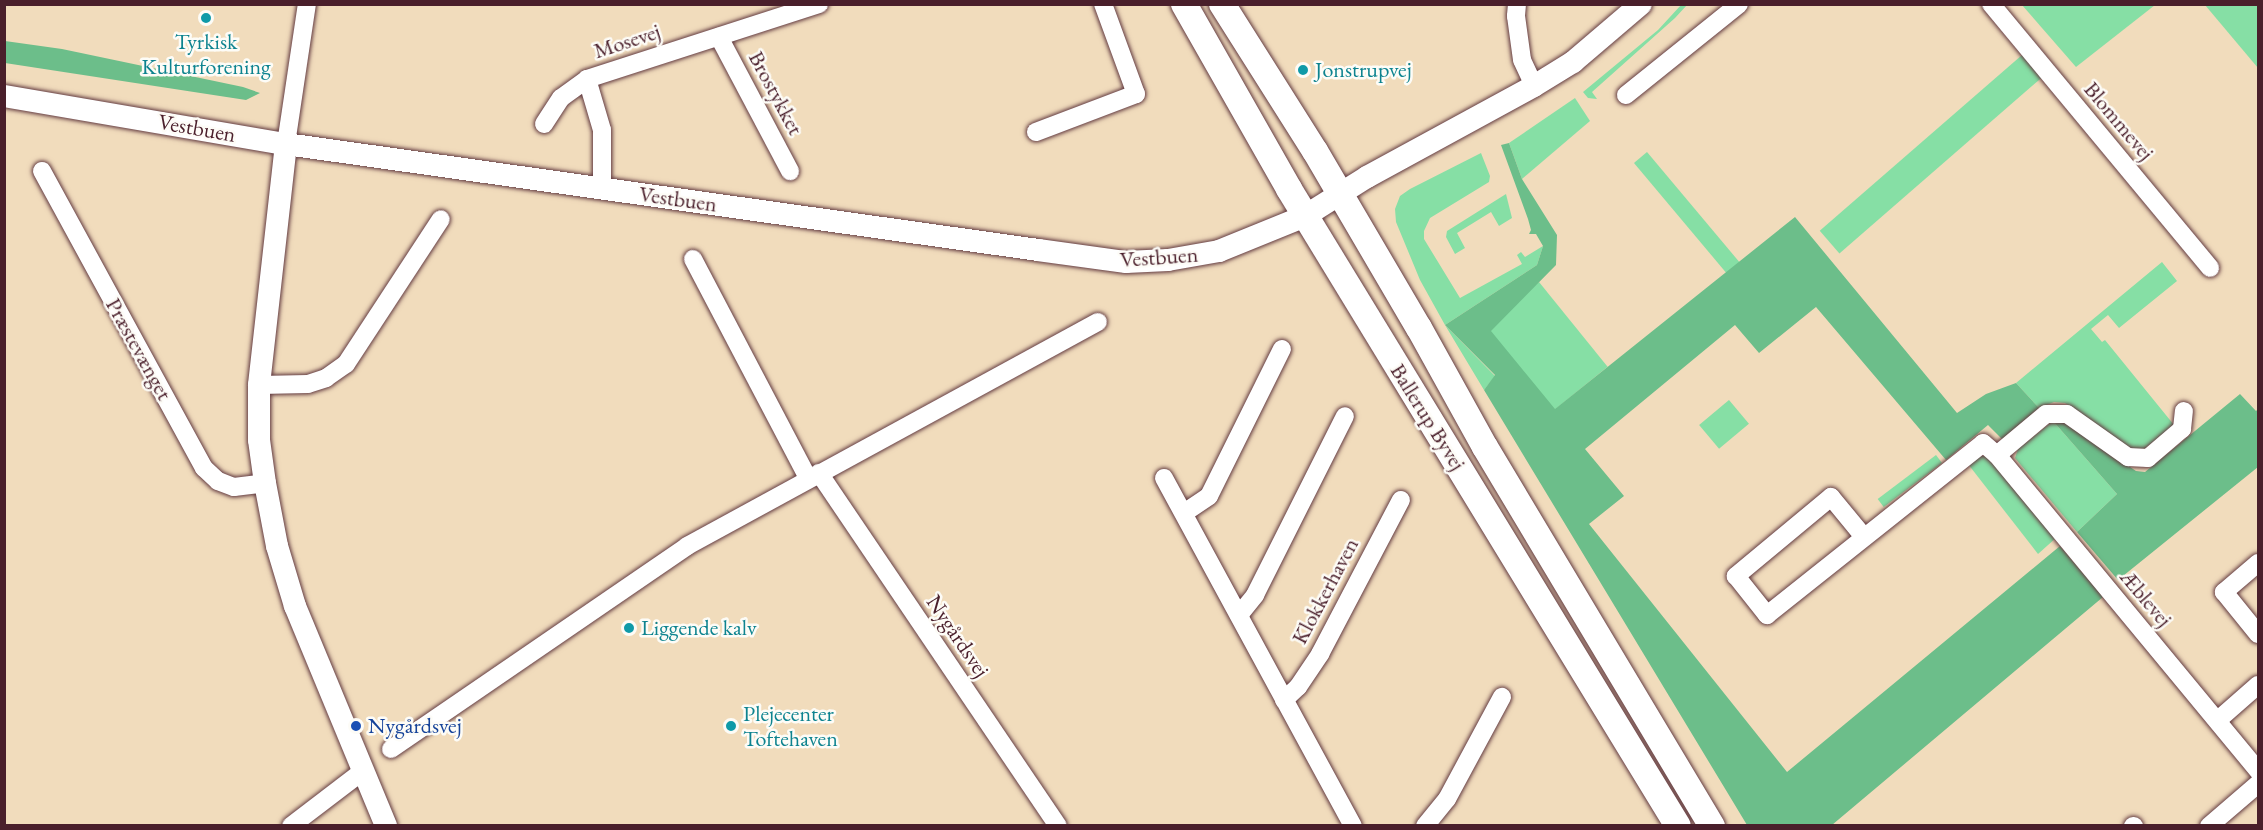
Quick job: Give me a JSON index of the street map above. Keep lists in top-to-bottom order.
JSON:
{
  "streets": {
    "main road": ["Ballerup Byvej"],
    "street": [
      "Mosevej",
      "Brostykket",
      "Blommevej",
      "Vestbuen",
      "Præstevænget",
      "Klokkerhaven",
      "Æblevej",
      "Nygårdsvej"
    ]
  },
  "crossings": [
    ["Mosevej", "Brostykket"],
    ["Mosevej", "Vestbuen"],
    ["Vestbuen", "Ballerup Byvej"]
  ],
  "places": [
    "Tyrkisk Kulturforening",
    "Jonstrupvej",
    "Liggende kalv",
    "Nygårdsvej",
    "Plejecenter Toftehaven"
  ]
}
